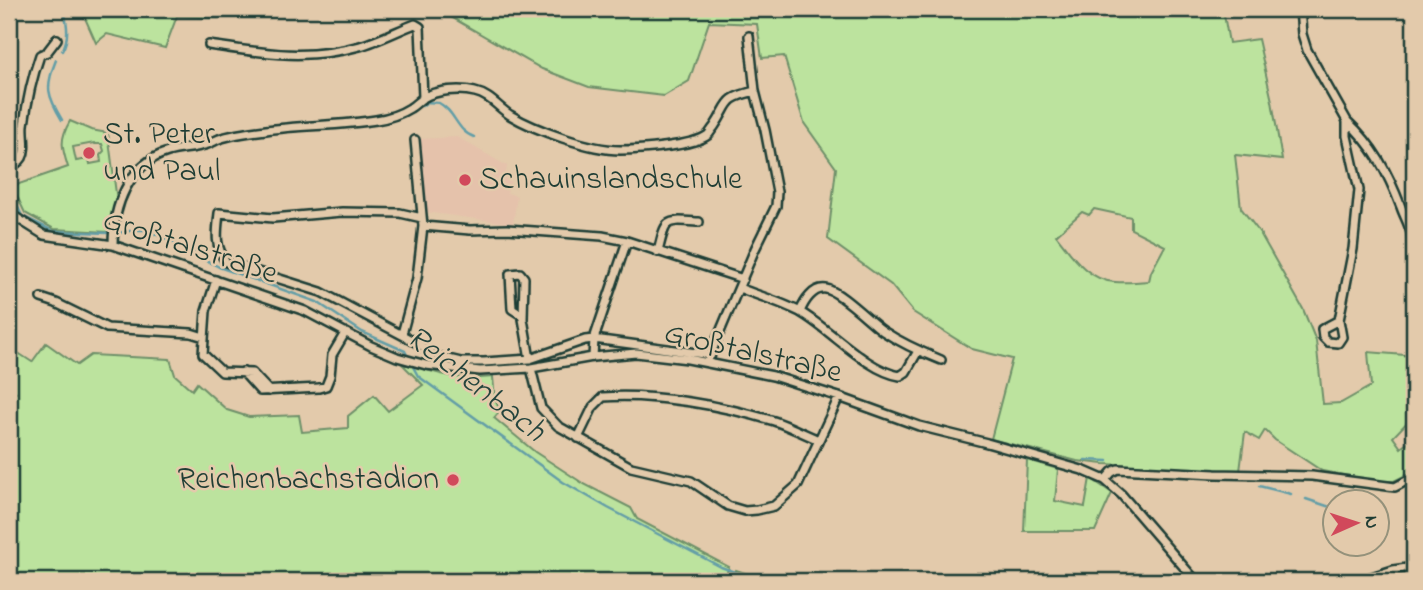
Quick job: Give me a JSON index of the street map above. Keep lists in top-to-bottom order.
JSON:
{
  "streets": {
    "street": ["Großtalstraße"]
  },
  "water": ["Reichenbach"],
  "places": ["St. Peter und Paul", "Schauinslandschule", "Reichenbachstadion"],
  "north": "right"
}
